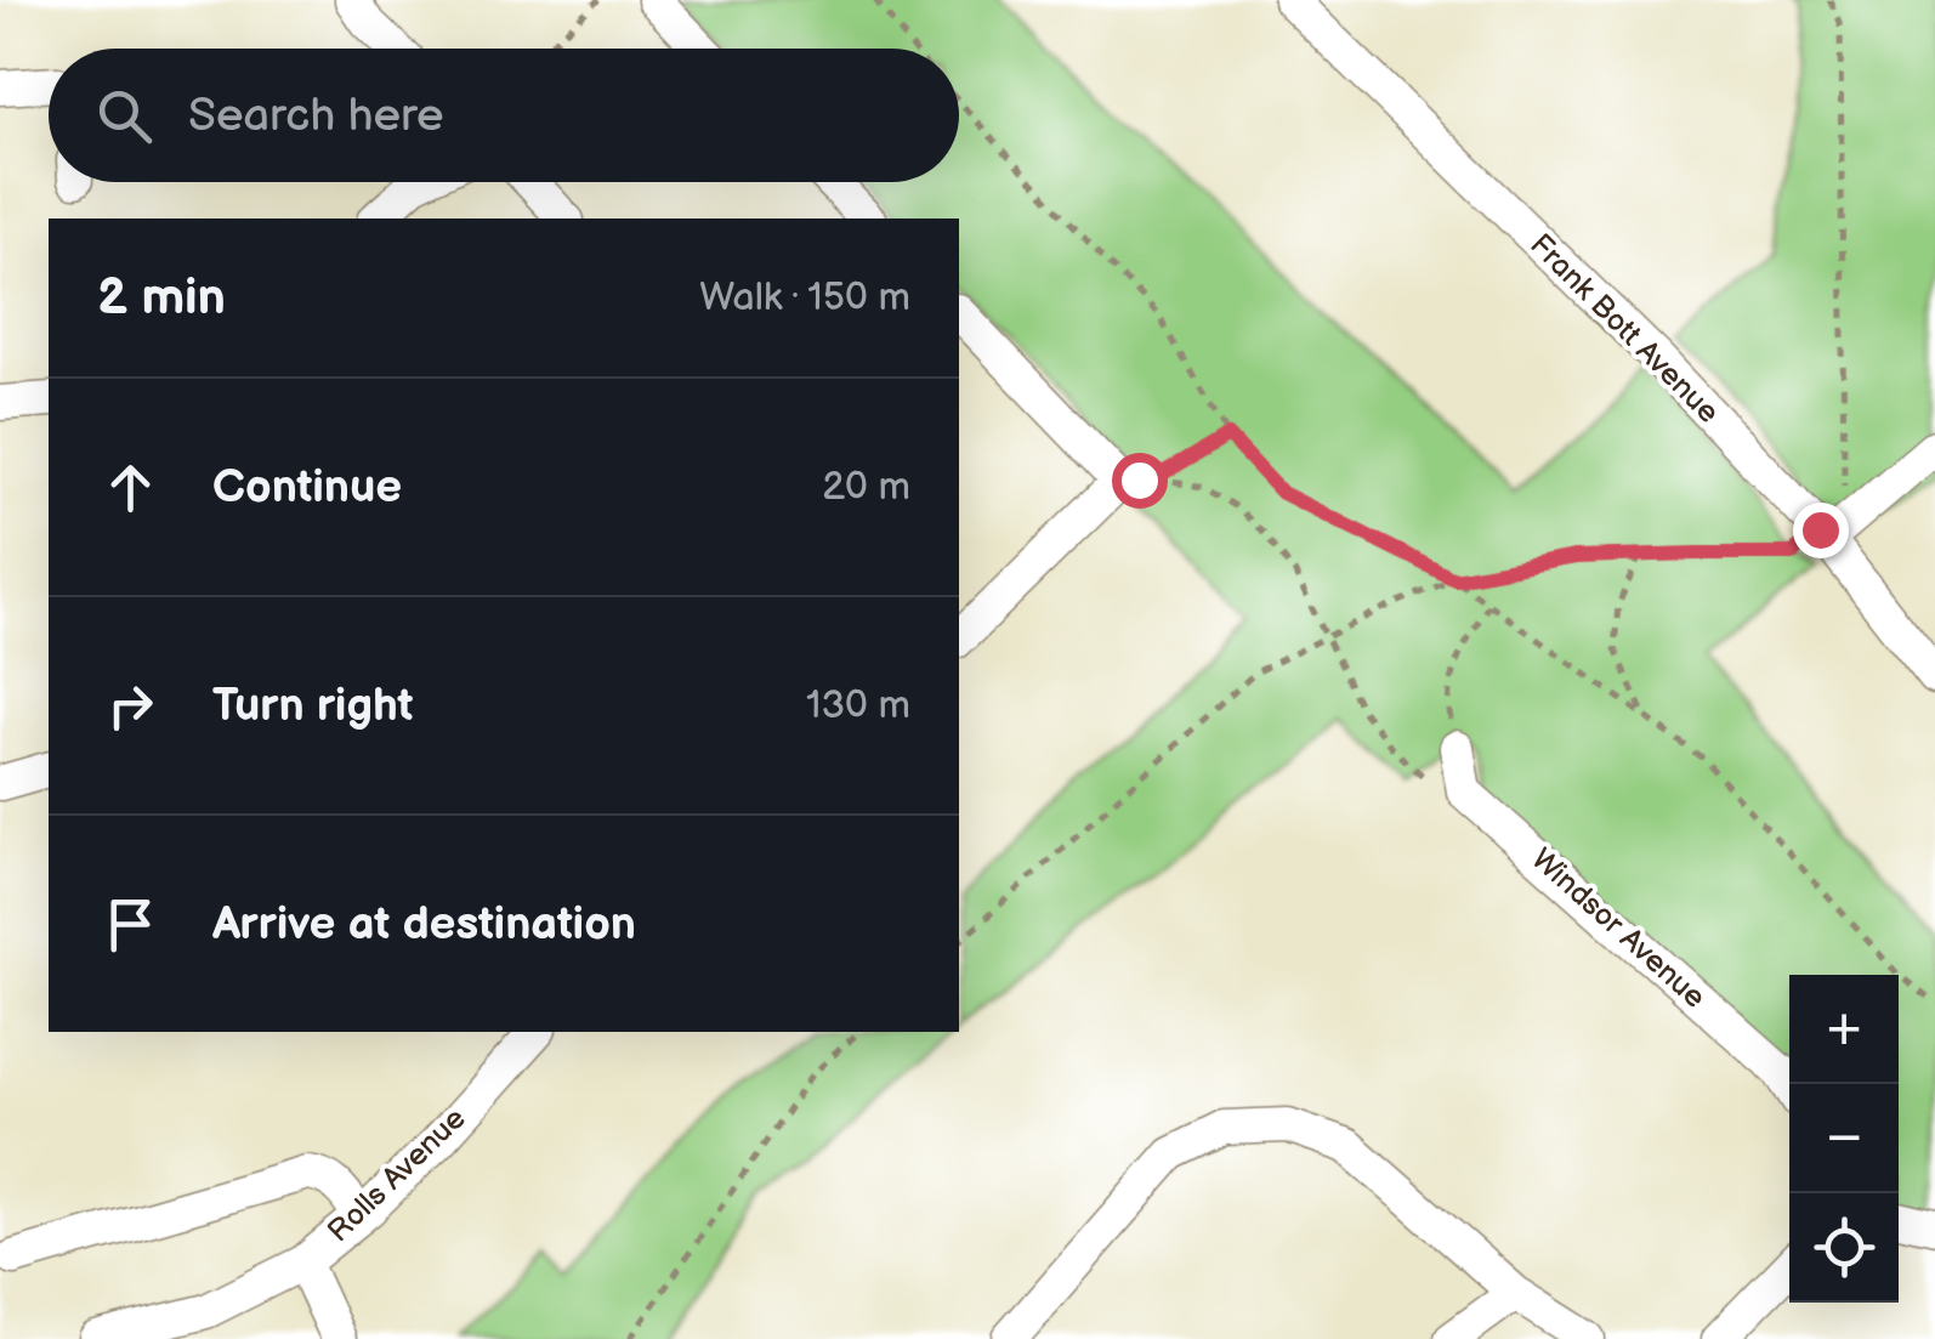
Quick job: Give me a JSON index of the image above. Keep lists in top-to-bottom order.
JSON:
{
  "streets": {
    "street": ["Frank Bott Avenue", "Windsor Avenue", "Rolls Avenue"]
  },
  "page": {
    "search": "Search here",
    "heading": ["2 min", "Walk · 150 m"],
    "list": [
      ["Continue", "20 m"],
      ["Turn right", "130 m"],
      "Arrive at destination"
    ],
    "map_buttons": ["+", "−"]
  }
}
